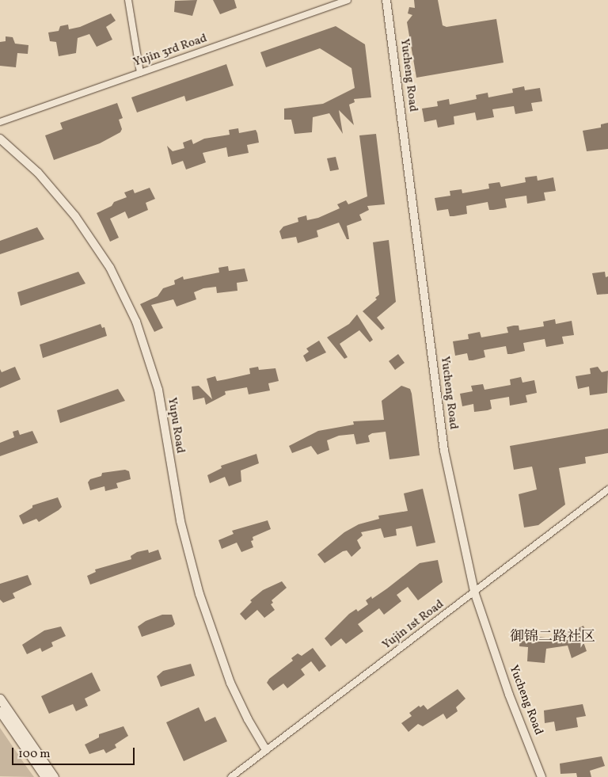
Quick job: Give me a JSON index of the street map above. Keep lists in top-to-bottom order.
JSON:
{
  "streets": {
    "street": [
      "Yujin 3rd Road",
      "Yucheng Road",
      "Yupu Road",
      "Yujin 1st Road"
    ]
  },
  "crossings": [
    ["Yucheng Road", "Yujin 1st Road"],
    ["Yupu Road", "Yujin 1st Road"]
  ],
  "districts": ["御锦二路社区"],
  "scale_bar": "100 m"
}
